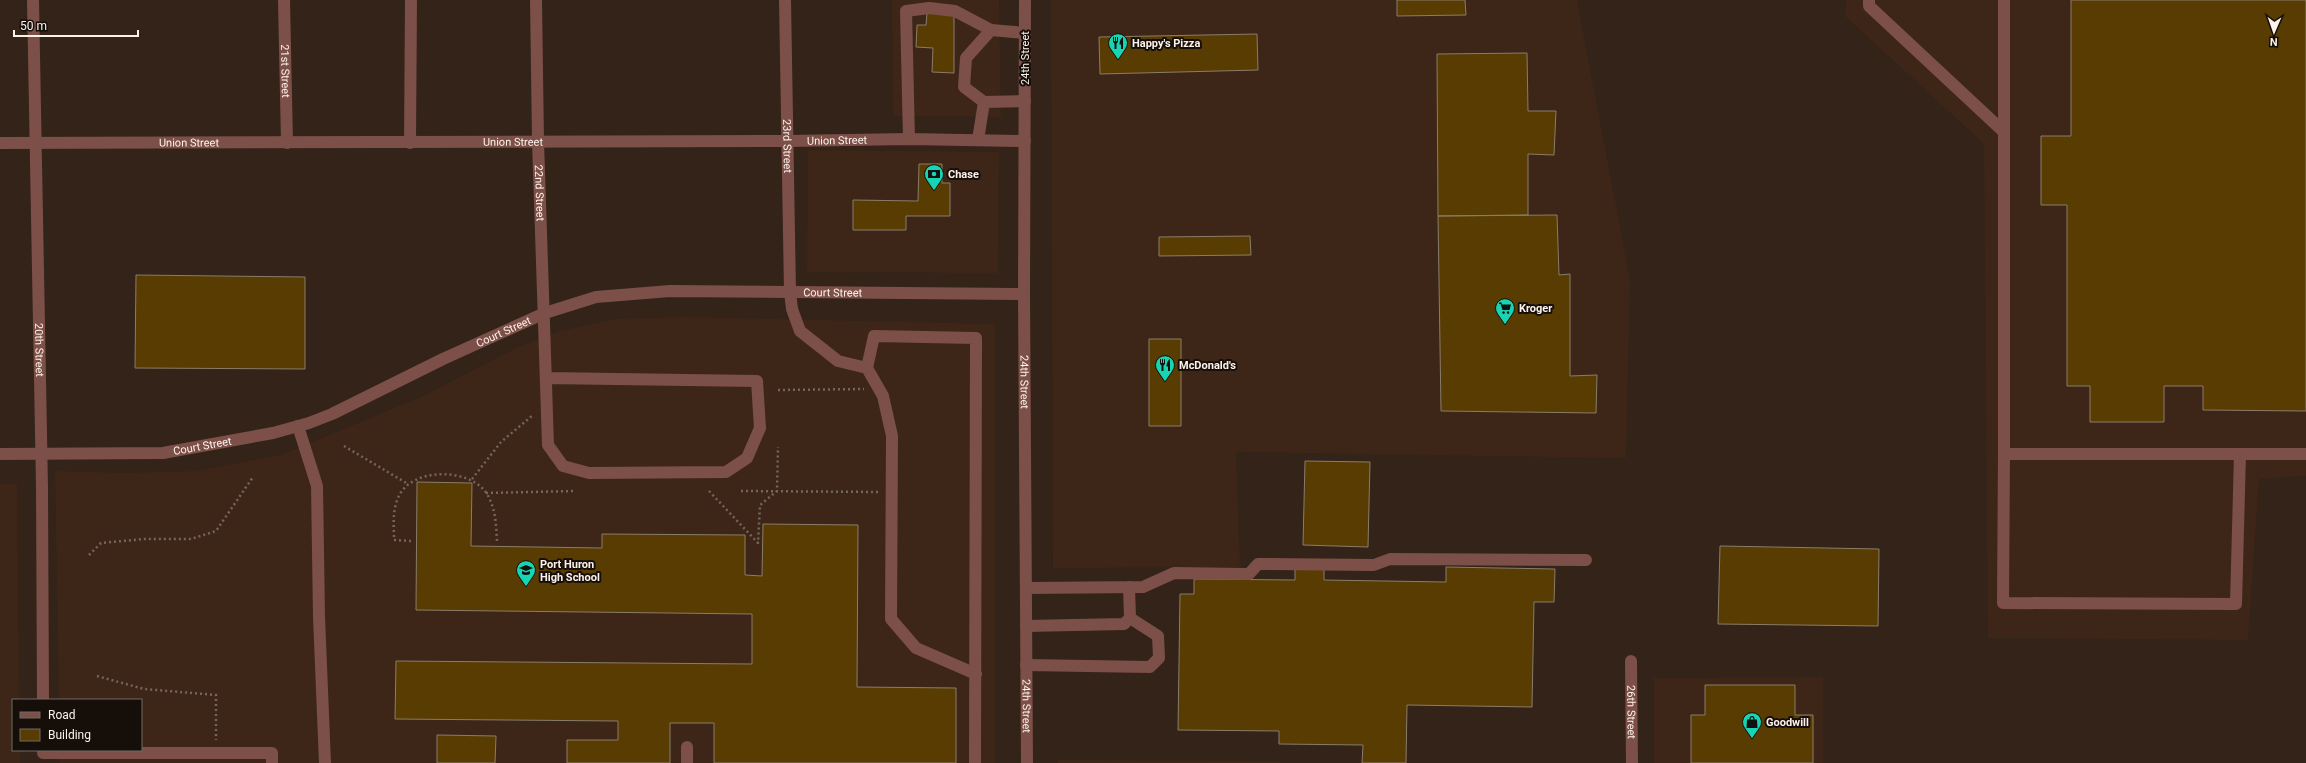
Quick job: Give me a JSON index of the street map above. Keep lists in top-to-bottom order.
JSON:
{
  "streets": {
    "street": [
      "24th Street",
      "21st Street",
      "Union Street",
      "23rd Street",
      "22nd Street",
      "Court Street",
      "20th Street",
      "26th Street"
    ]
  },
  "crossings": [
    ["24th Street", "Union Street"],
    ["24th Street", "Court Street"],
    ["21st Street", "Union Street"],
    ["Union Street", "23rd Street"],
    ["Union Street", "22nd Street"],
    ["Union Street", "20th Street"],
    ["23rd Street", "Court Street"],
    ["22nd Street", "Court Street"],
    ["Court Street", "20th Street"]
  ],
  "places": {
    "restaurant": ["Happy's Pizza", "McDonald's"],
    "bank": ["Chase"],
    "supermarket": ["Kroger"],
    "school or university": ["Port Huron High School"],
    "shop": ["Goodwill"]
  },
  "legend": ["Road", "Building"],
  "scale_bar": "50 m",
  "north": "bottom"
}
